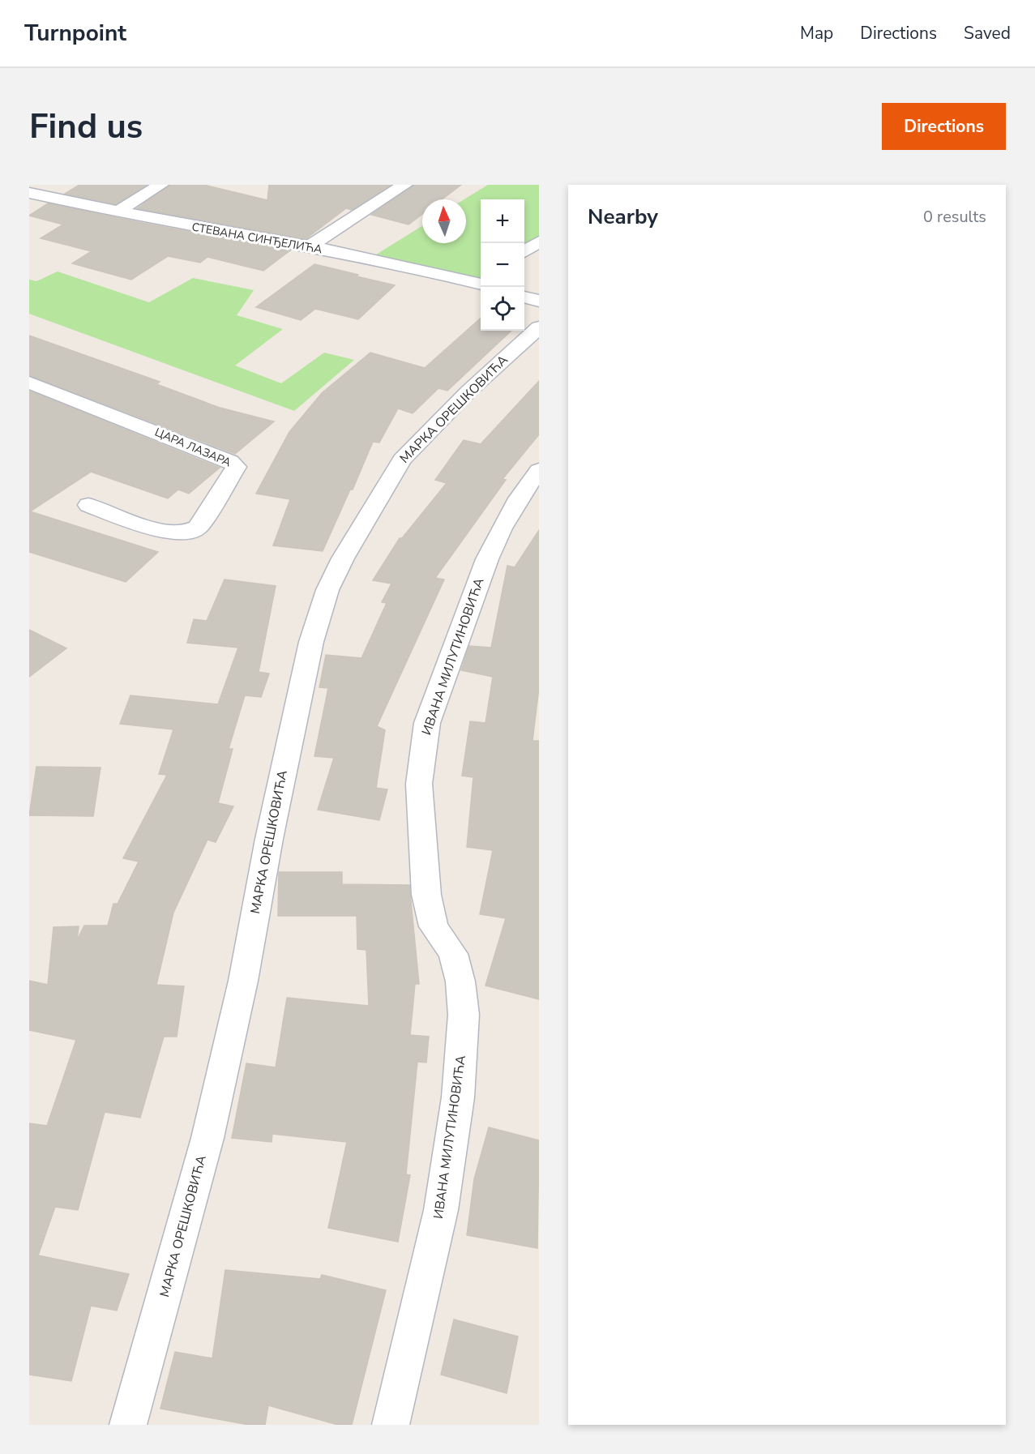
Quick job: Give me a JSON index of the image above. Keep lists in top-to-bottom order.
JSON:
{
  "streets": {
    "street": [
      "СТЕВАНА СИНЂЕЛИЋА",
      "МАРКА ОРЕШКОВИЋА",
      "ЦАРА ЛАЗАРА",
      "ИВАНА МИЛУТИНОВИЋА"
    ]
  },
  "north": "top",
  "page": {
    "header": "Turnpoint",
    "nav": ["Map", "Directions", "Saved"],
    "buttons": "Directions",
    "title": "Find us",
    "heading": ["Nearby", "0 results"],
    "map_buttons": ["+", "−"]
  }
}
